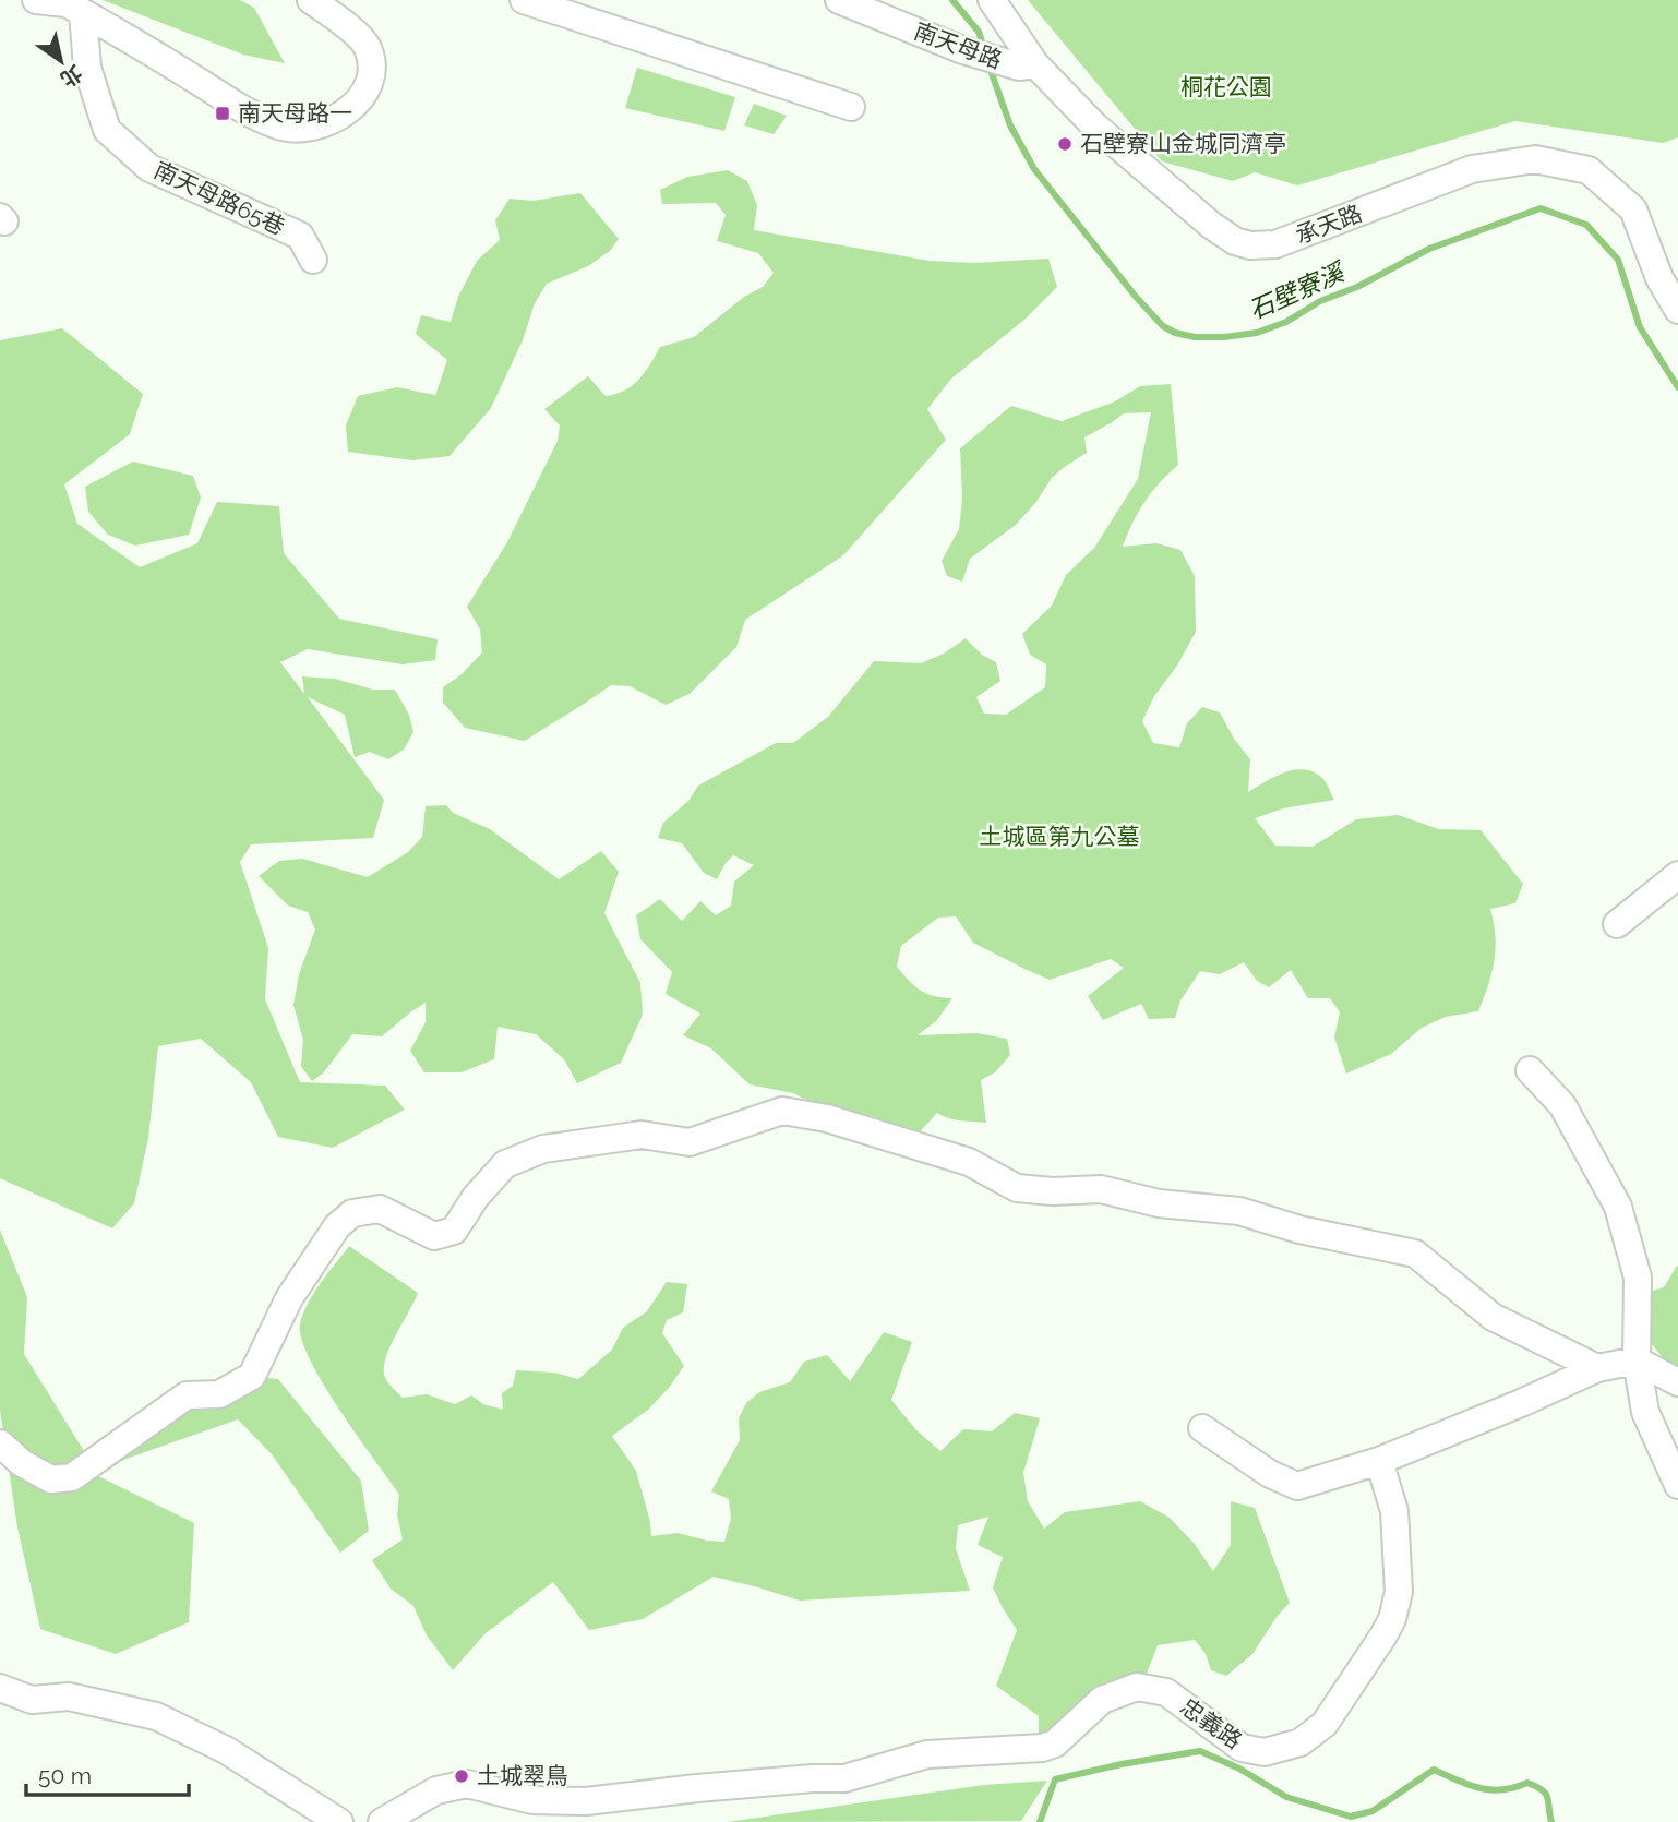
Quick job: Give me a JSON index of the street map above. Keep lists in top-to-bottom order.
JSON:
{
  "streets": {
    "street": [
      "南天母路",
      "南天母路65巷",
      "承天路",
      "忠義路"
    ]
  },
  "crossings": [
    ["南天母路", "承天路"]
  ],
  "water": ["石壁寮溪"],
  "parks": ["桐花公園", "土城區第九公墓"],
  "places": {
    "transit": ["南天母路一"],
    "other": ["石壁寮山金城同濟亭", "土城翠鳥"]
  },
  "scale_bar": "50 m",
  "north": "bottom right"
}
